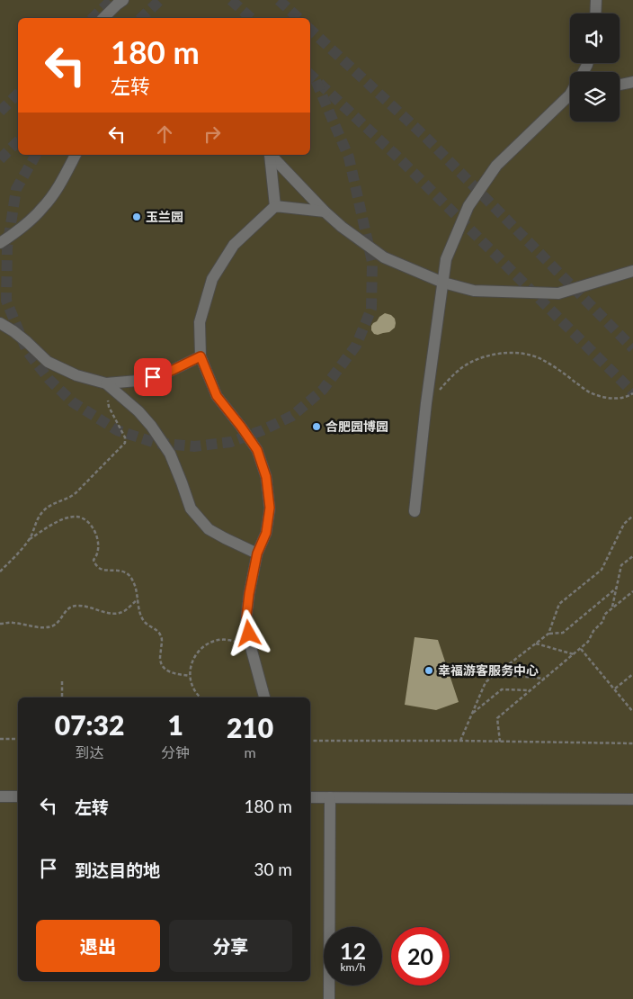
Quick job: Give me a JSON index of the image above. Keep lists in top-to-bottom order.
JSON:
{
  "places": ["玉兰园", "合肥园博园", "幸福游客服务中心"],
  "page": {
    "turn": ["180 m", "左转"],
    "eta": [
      "07:32",
      "到达",
      "1",
      "分钟",
      "210",
      "m"
    ],
    "list": [
      {
        "name": "左转",
        "value": "180 m"
      },
      {
        "name": "到达目的地",
        "value": "30 m"
      }
    ],
    "buttons": ["退出", "分享"],
    "speed": "12 km/h",
    "limit": "20"
  }
}
